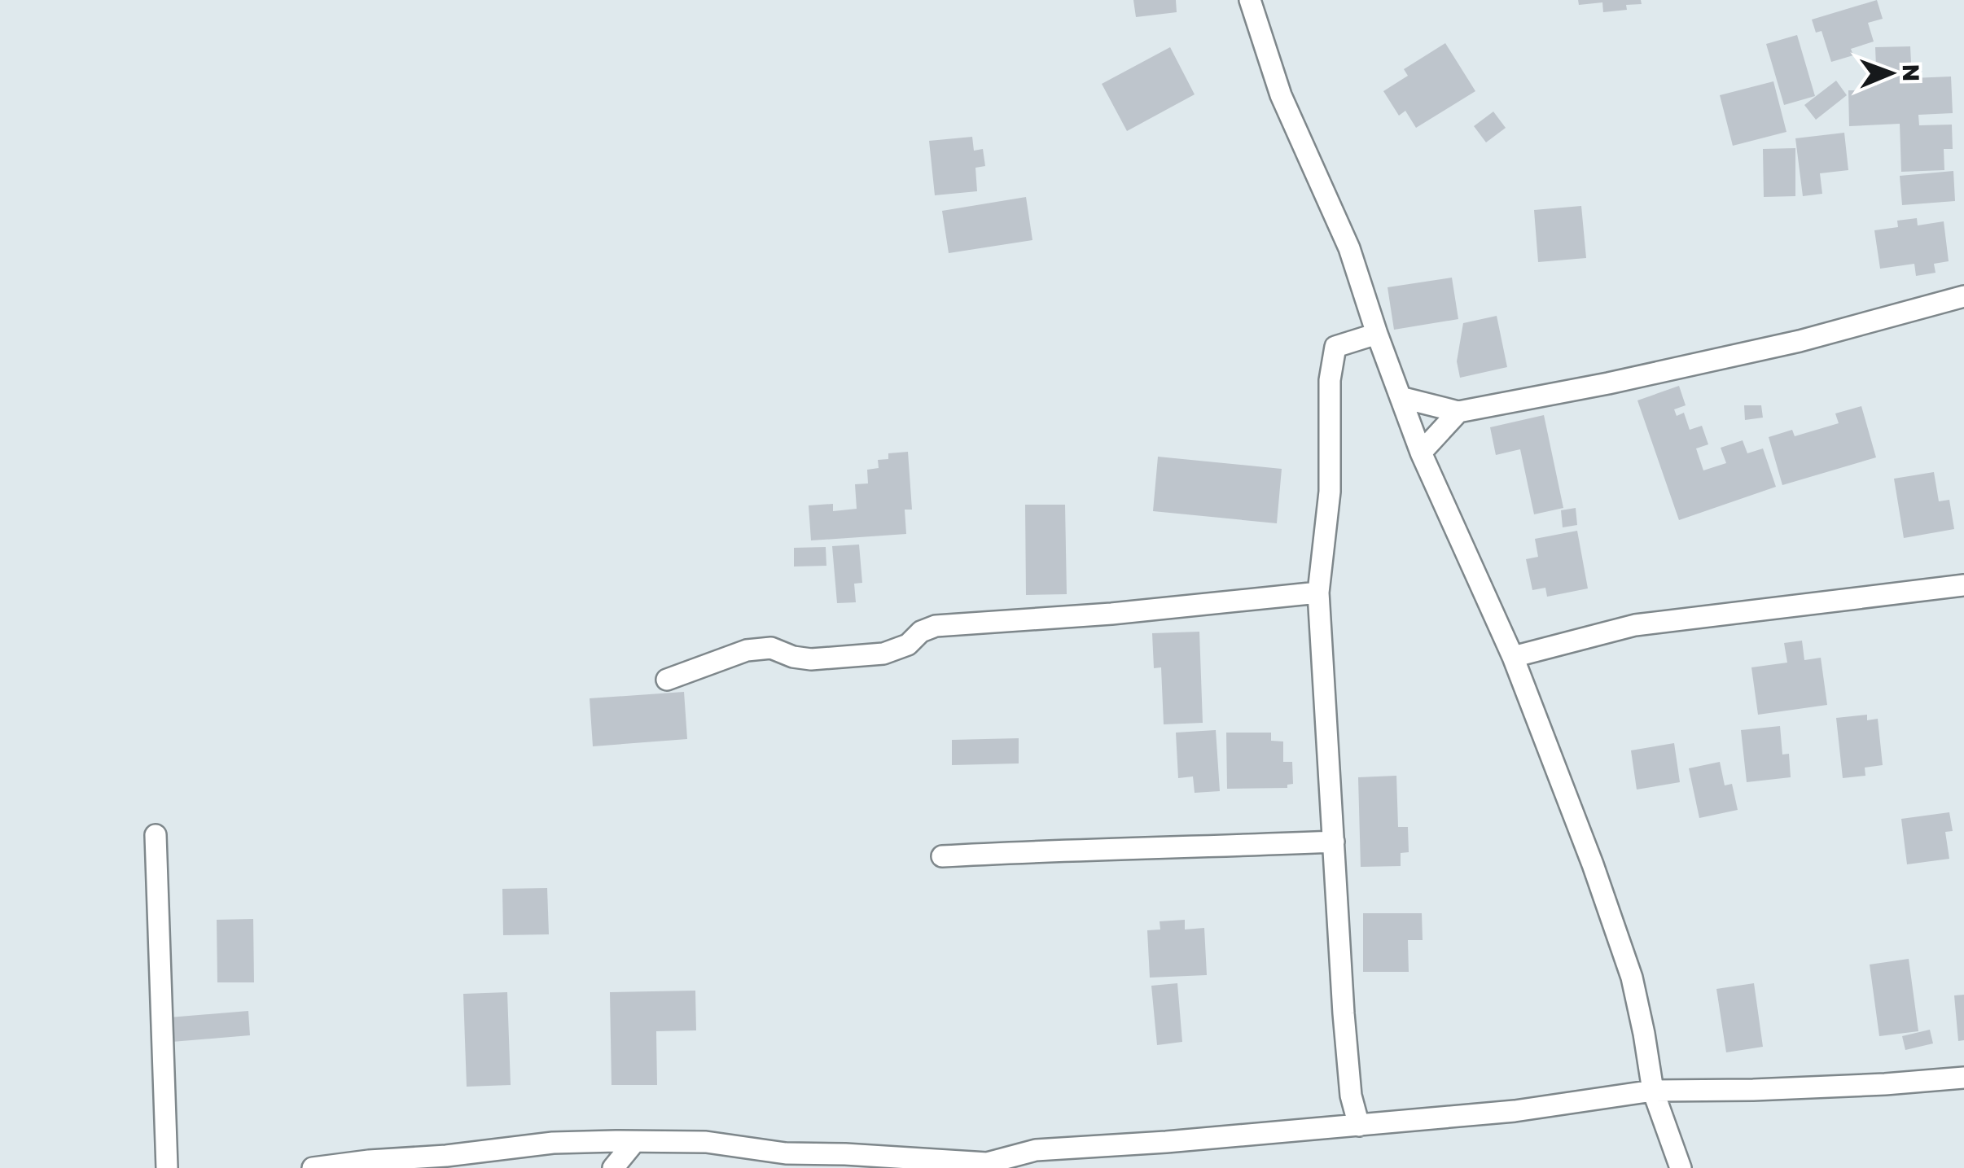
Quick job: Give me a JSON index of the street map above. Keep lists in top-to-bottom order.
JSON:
{
  "north": "right"
}
